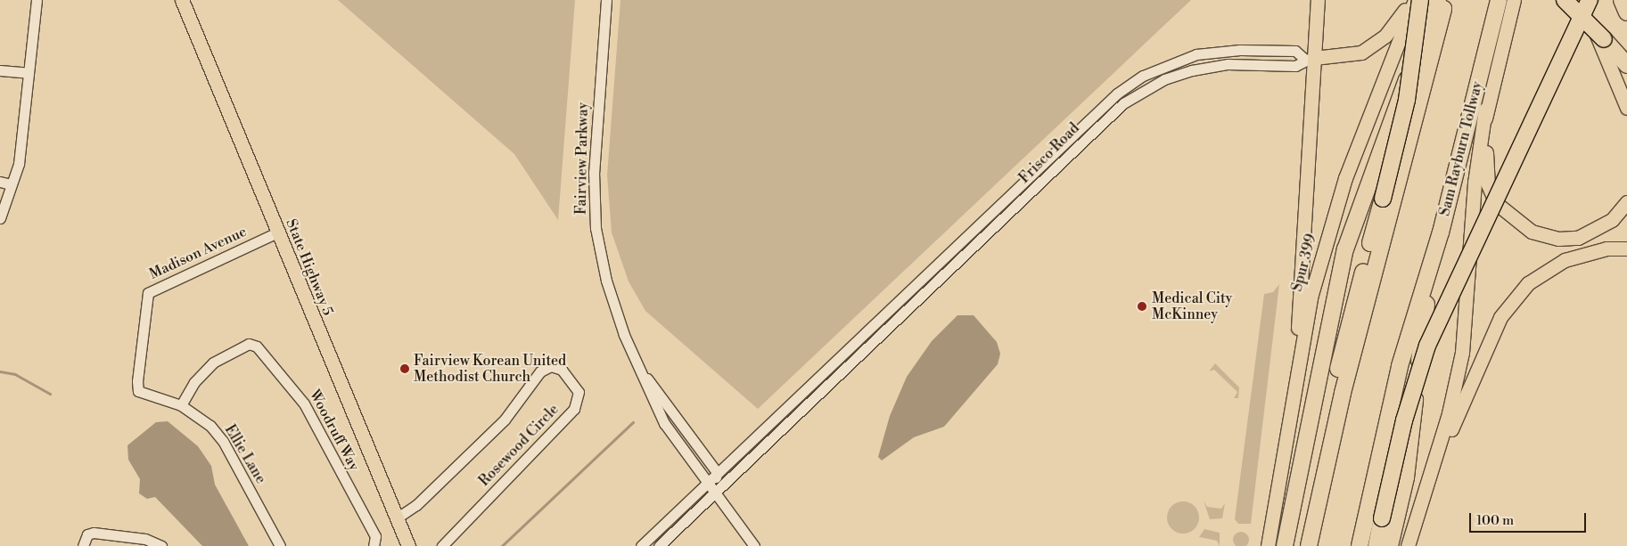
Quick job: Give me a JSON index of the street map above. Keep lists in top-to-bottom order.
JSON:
{
  "streets": {
    "highway": ["Sam Rayburn Tollway"],
    "main road": ["Spur 399", "State Highway 5"],
    "street": [
      "Frisco Road",
      "Fairview Parkway",
      "Madison Avenue",
      "Woodruff Way",
      "Rosewood Circle",
      "Ellie Lane"
    ]
  },
  "crossings": [
    ["Frisco Road", "Fairview Parkway"],
    ["Madison Avenue", "State Highway 5"],
    ["Madison Avenue", "Ellie Lane"],
    ["State Highway 5", "Rosewood Circle"],
    ["Woodruff Way", "Ellie Lane"]
  ],
  "places": ["Medical City McKinney", "Fairview Korean United Methodist Church"],
  "scale_bar": "100 m"
}
